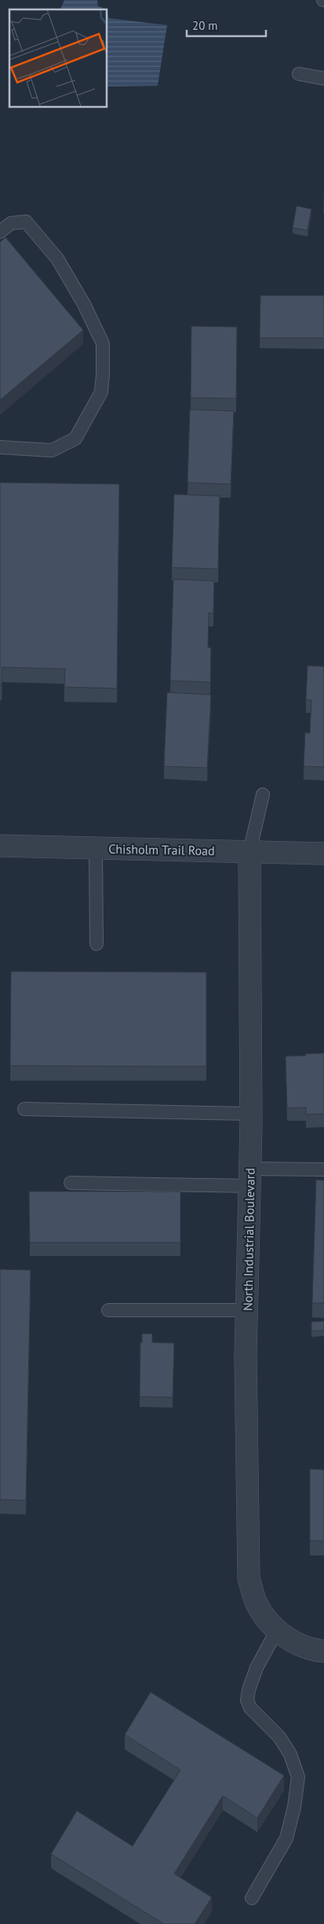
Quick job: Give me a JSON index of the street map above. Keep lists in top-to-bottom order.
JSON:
{
  "streets": {
    "street": ["Chisholm Trail Road", "North Industrial Boulevard"]
  },
  "crossings": [
    ["Chisholm Trail Road", "North Industrial Boulevard"]
  ],
  "scale_bar": "20 m"
}
